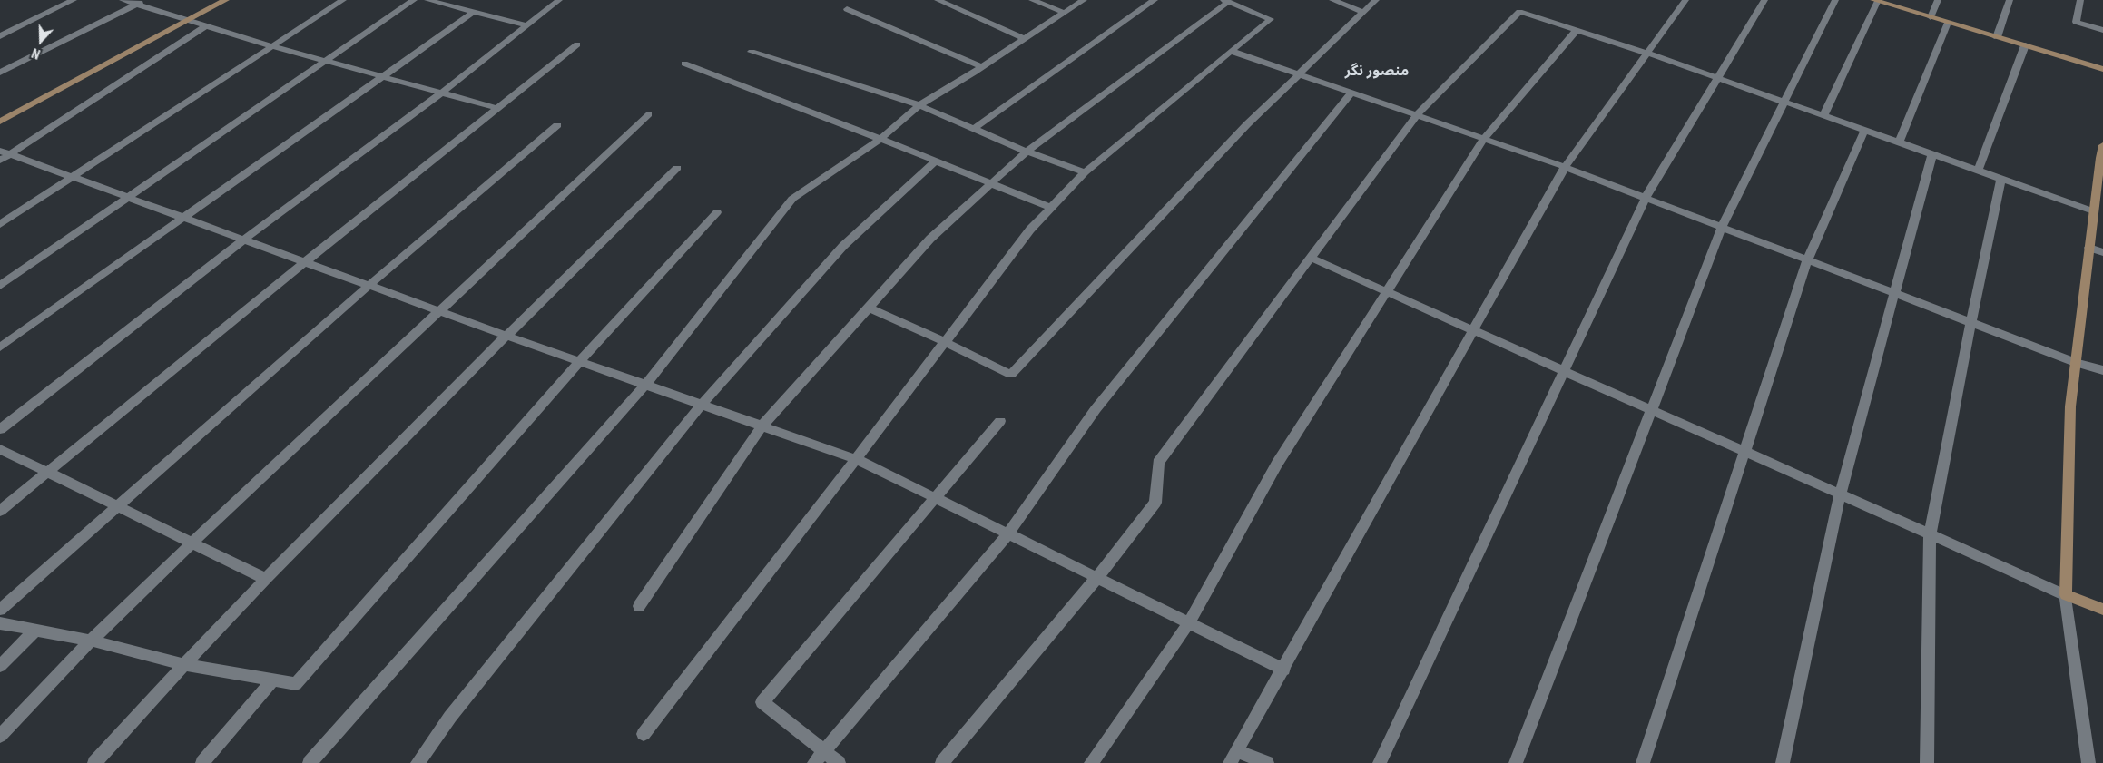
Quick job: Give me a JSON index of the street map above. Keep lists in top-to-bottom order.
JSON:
{
  "districts": ["منصور نگر"],
  "north": "bottom"
}
